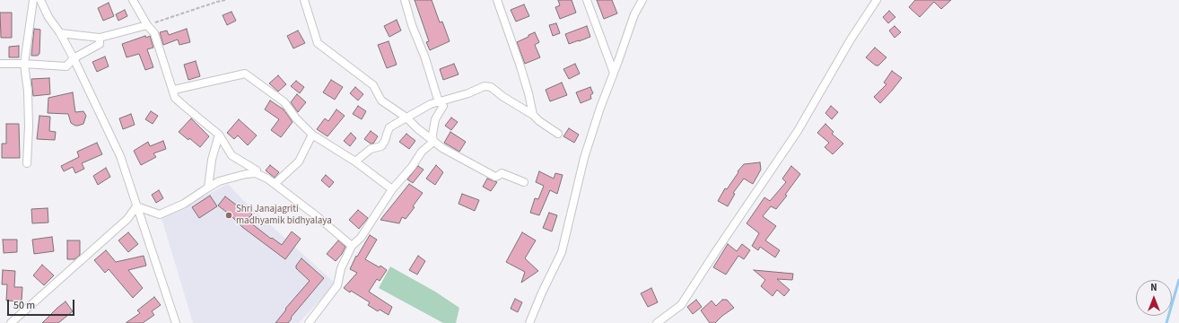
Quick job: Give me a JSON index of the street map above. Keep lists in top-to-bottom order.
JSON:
{
  "places": ["Shri Janajagriti madhyamik bidhyalaya"],
  "scale_bar": "50 m",
  "north": "top"
}
